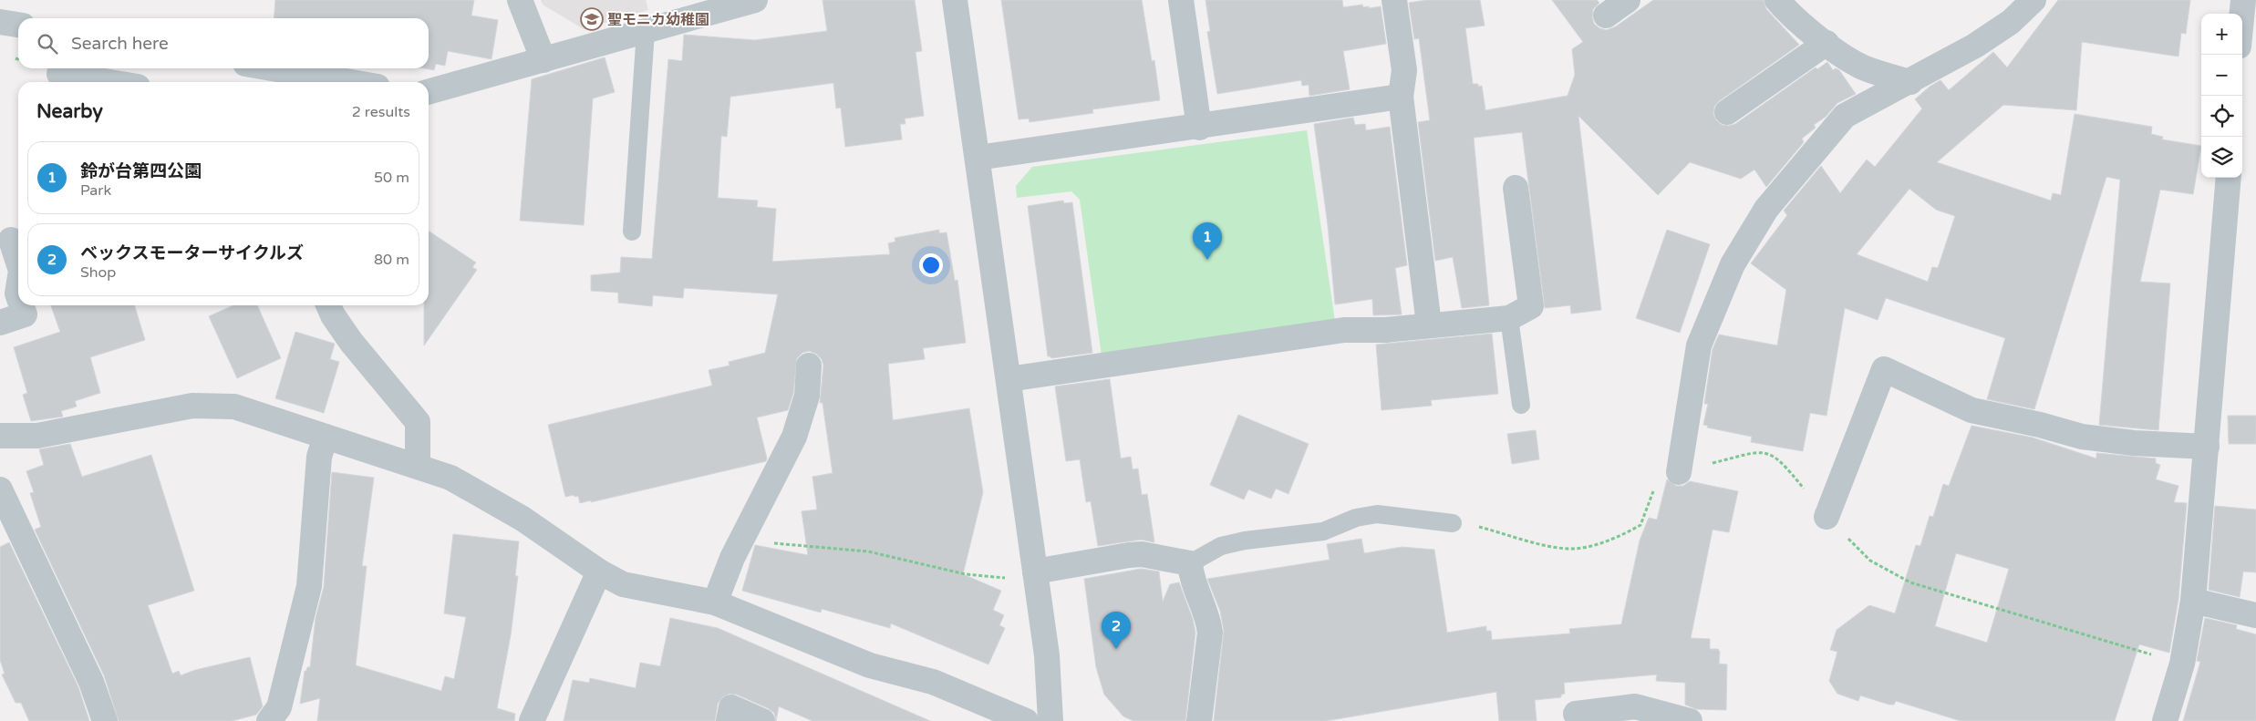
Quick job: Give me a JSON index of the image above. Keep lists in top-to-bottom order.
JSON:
{
  "places": {
    "school or university": ["聖モニカ幼稚園"]
  },
  "page": {
    "map_buttons": ["+", "−"],
    "search": "Search here",
    "heading": ["Nearby", "2 results"],
    "list": [
      {
        "mark": "1",
        "name": "鈴が台第四公園",
        "note": "Park",
        "value": "50 m"
      },
      {
        "mark": "2",
        "name": "ベックスモーターサイクルズ",
        "note": "Shop",
        "value": "80 m"
      }
    ],
    "pins": ["1", "2"]
  }
}
